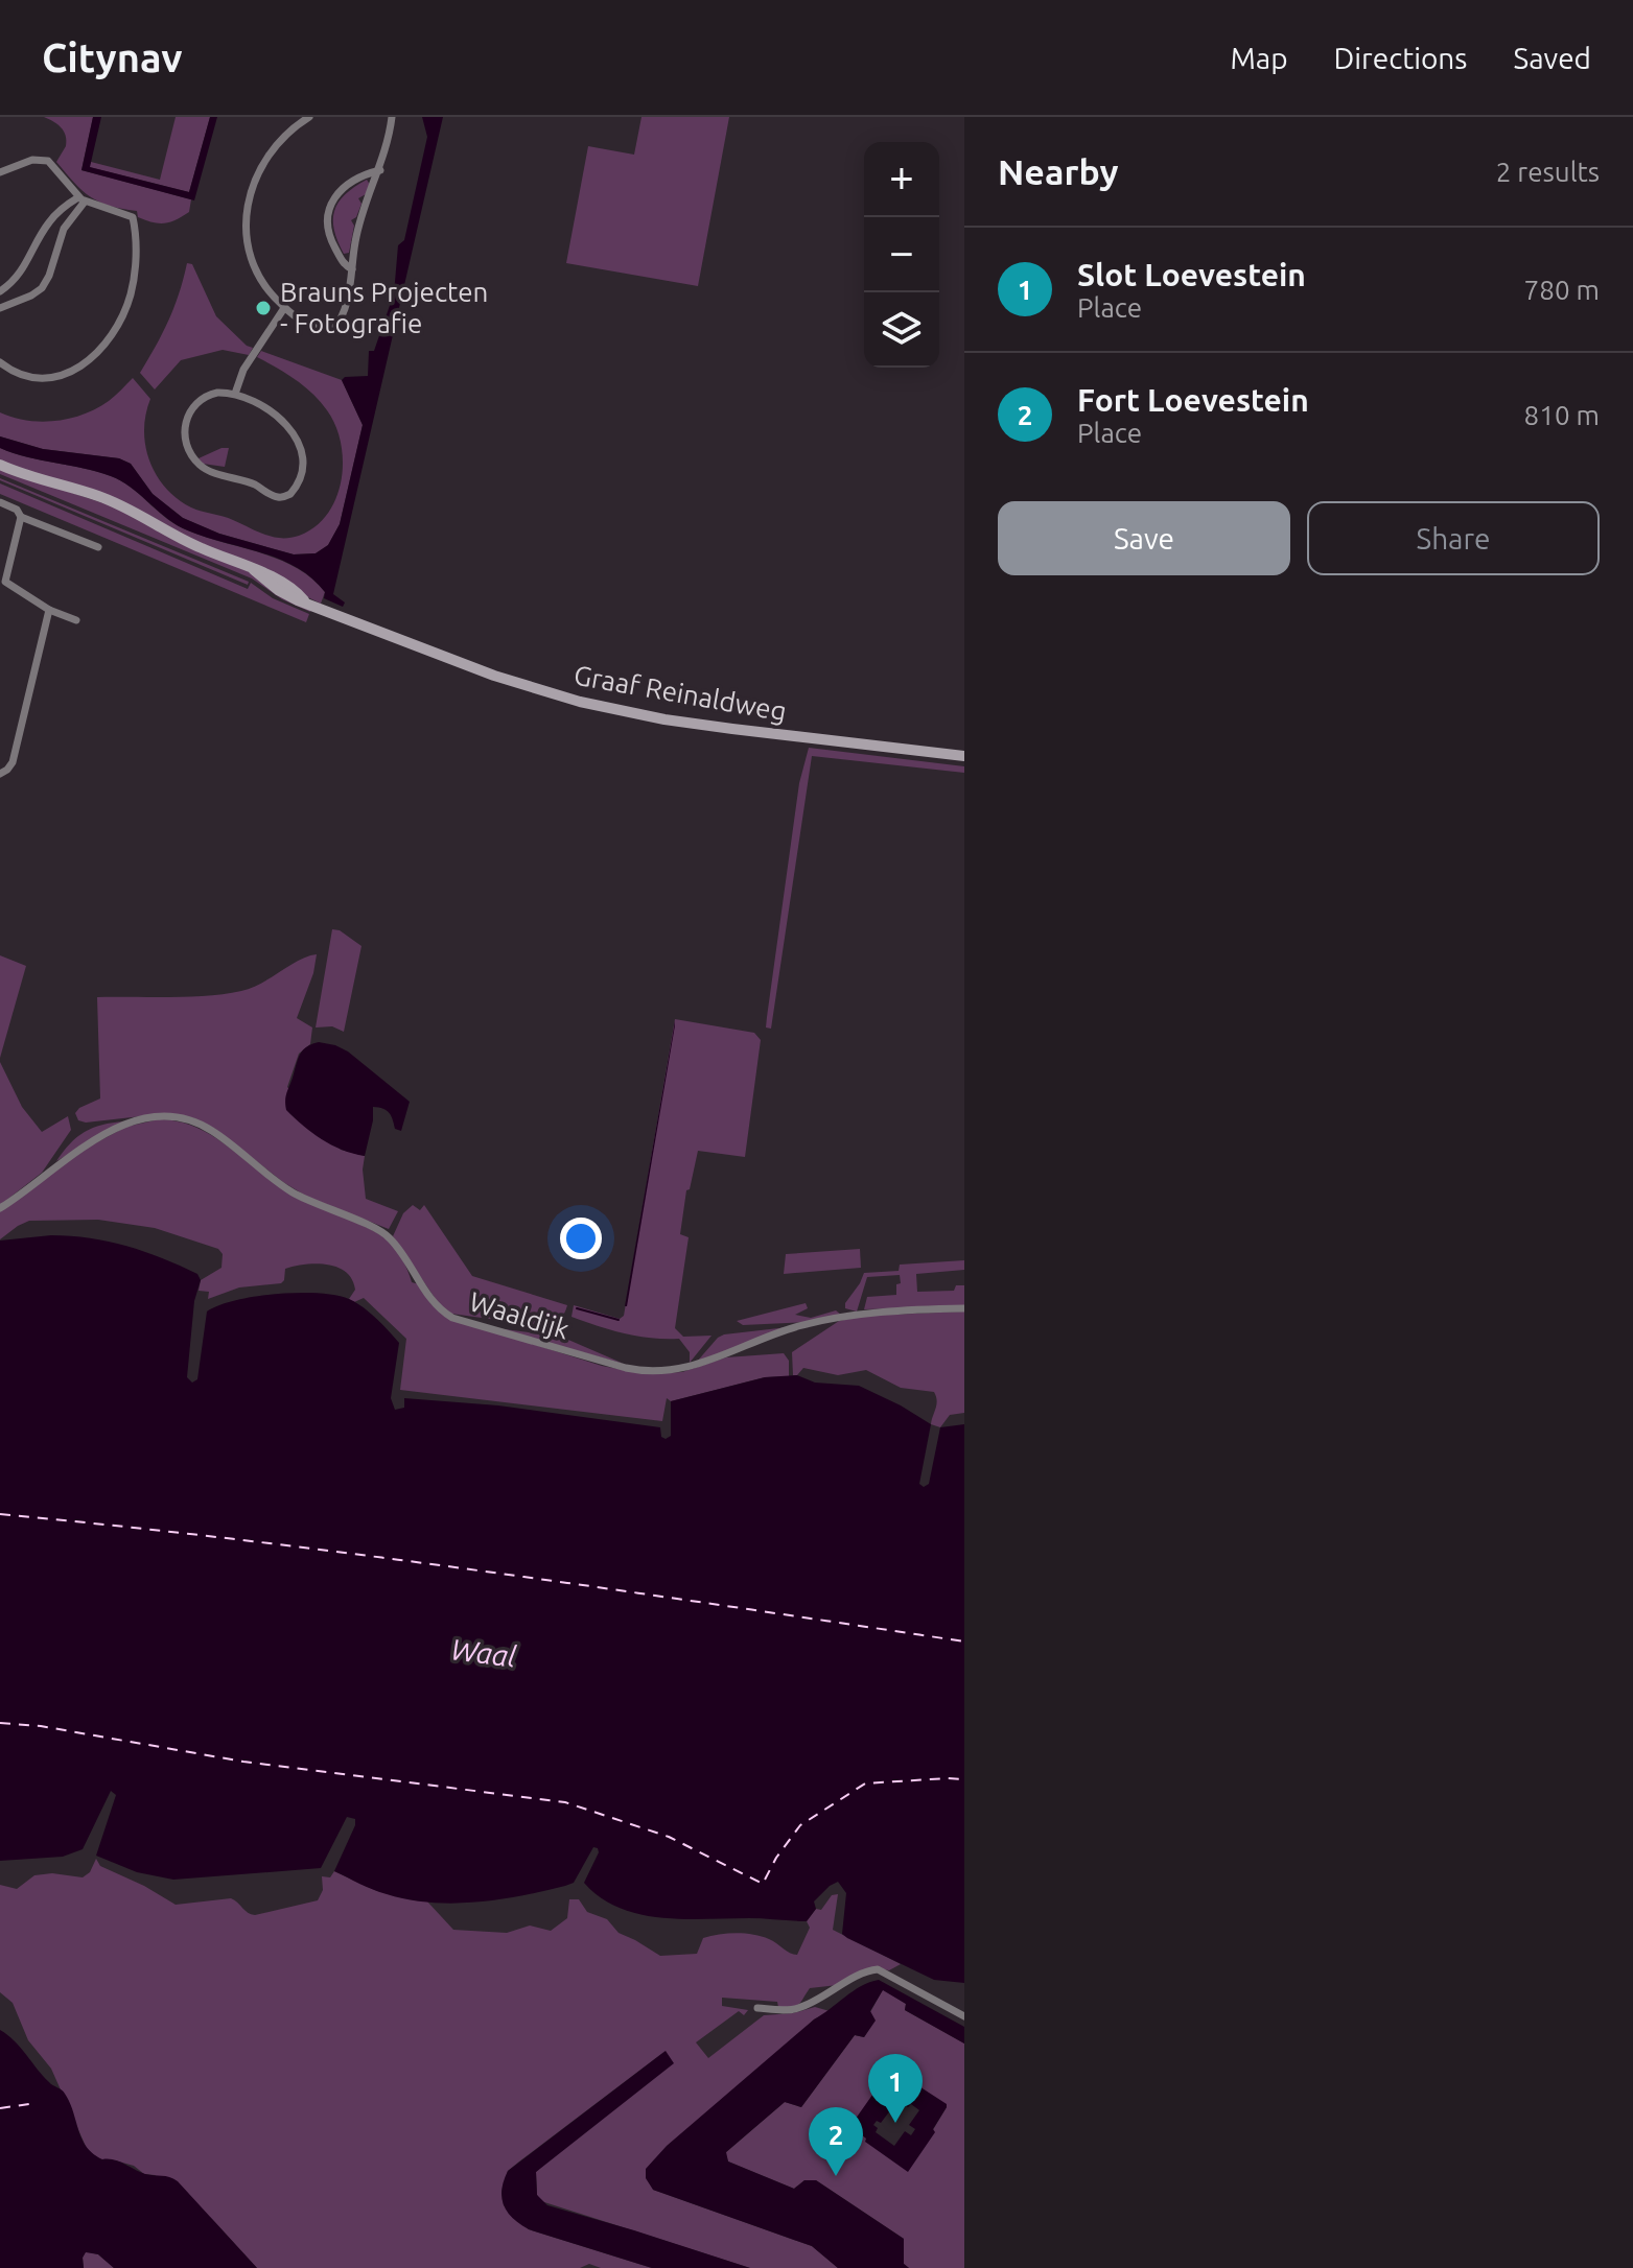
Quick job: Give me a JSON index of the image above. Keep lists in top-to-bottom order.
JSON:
{
  "streets": {
    "main road": ["Graaf Reinaldweg"],
    "street": ["Waaldijk"]
  },
  "water": ["Waal"],
  "places": ["Brauns Projecten - Fotografie"],
  "page": {
    "header": "Citynav",
    "nav": ["Map", "Directions", "Saved"],
    "heading": ["Nearby", "2 results"],
    "map_buttons": ["+", "−"],
    "list": [
      {
        "mark": "1",
        "name": "Slot Loevestein",
        "note": "Place",
        "value": "780 m"
      },
      {
        "mark": "2",
        "name": "Fort Loevestein",
        "note": "Place",
        "value": "810 m"
      }
    ],
    "buttons": ["Save", "Share"],
    "pins": ["1", "2"]
  }
}
